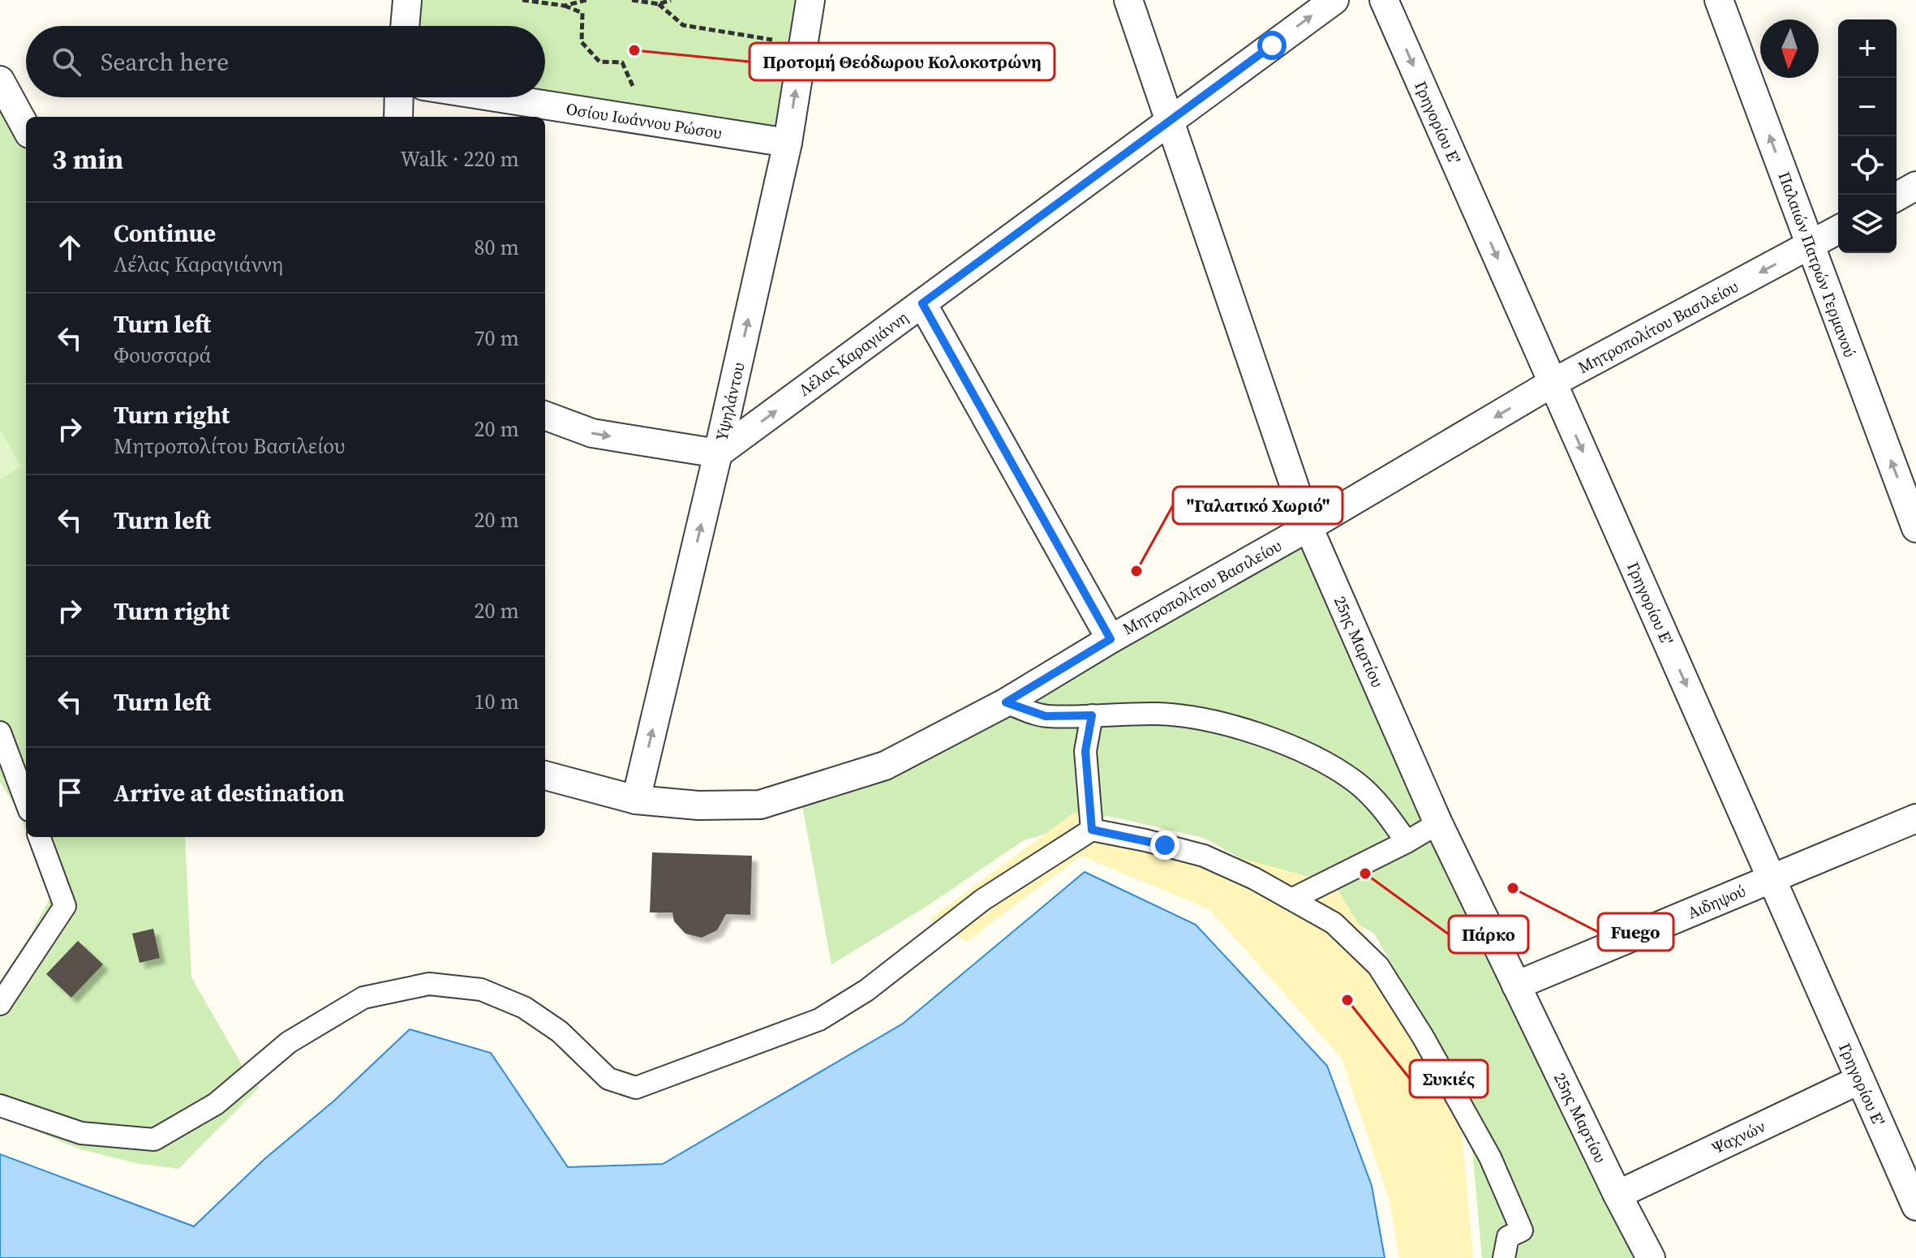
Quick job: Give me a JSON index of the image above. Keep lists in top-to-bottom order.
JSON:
{
  "streets": {
    "street": [
      "Οσίου Ιωάννου Ρώσου",
      "Γρηγορίου Ε'",
      "Παλαιών Πατρών Γερμανού",
      "Μητροπολίτου Βασιλείου",
      "Λέλας Καραγιάννη",
      "Υψηλάντου",
      "25ης Μαρτίου",
      "Αιδηψού",
      "Ψαχνών"
    ]
  },
  "crossings": [
    ["Οσίου Ιωάννου Ρώσου", "Υψηλάντου"],
    ["Γρηγορίου Ε'", "Μητροπολίτου Βασιλείου"],
    ["Γρηγορίου Ε'", "Αιδηψού"],
    ["Γρηγορίου Ε'", "Ψαχνών"],
    ["Παλαιών Πατρών Γερμανού", "Μητροπολίτου Βασιλείου"],
    ["Μητροπολίτου Βασιλείου", "Υψηλάντου"],
    ["Μητροπολίτου Βασιλείου", "25ης Μαρτίου"],
    ["Λέλας Καραγιάννη", "Υψηλάντου"],
    ["Λέλας Καραγιάννη", "25ης Μαρτίου"],
    ["25ης Μαρτίου", "Αιδηψού"],
    ["25ης Μαρτίου", "Ψαχνών"]
  ],
  "one_way": [
    "Γρηγορίου Ε'",
    "Παλαιών Πατρών Γερμανού",
    "Μητροπολίτου Βασιλείου",
    "Λέλας Καραγιάννη",
    "Υψηλάντου"
  ],
  "places": [
    "Προτομή Θεόδωρου Κολοκοτρώνη",
    "\"Γαλατικό Χωριό\"",
    "Πάρκο",
    "Fuego",
    "Συκιές"
  ],
  "north": "bottom",
  "page": {
    "map_buttons": ["+", "−"],
    "search": "Search here",
    "heading": ["3 min", "Walk · 220 m"],
    "list": [
      ["Continue", "Λέλας Καραγιάννη", "80 m"],
      ["Turn left", "Φουσσαρά", "70 m"],
      ["Turn right", "Μητροπολίτου Βασιλείου", "20 m"],
      ["Turn left", "20 m"],
      ["Turn right", "20 m"],
      ["Turn left", "10 m"],
      "Arrive at destination"
    ]
  }
}
